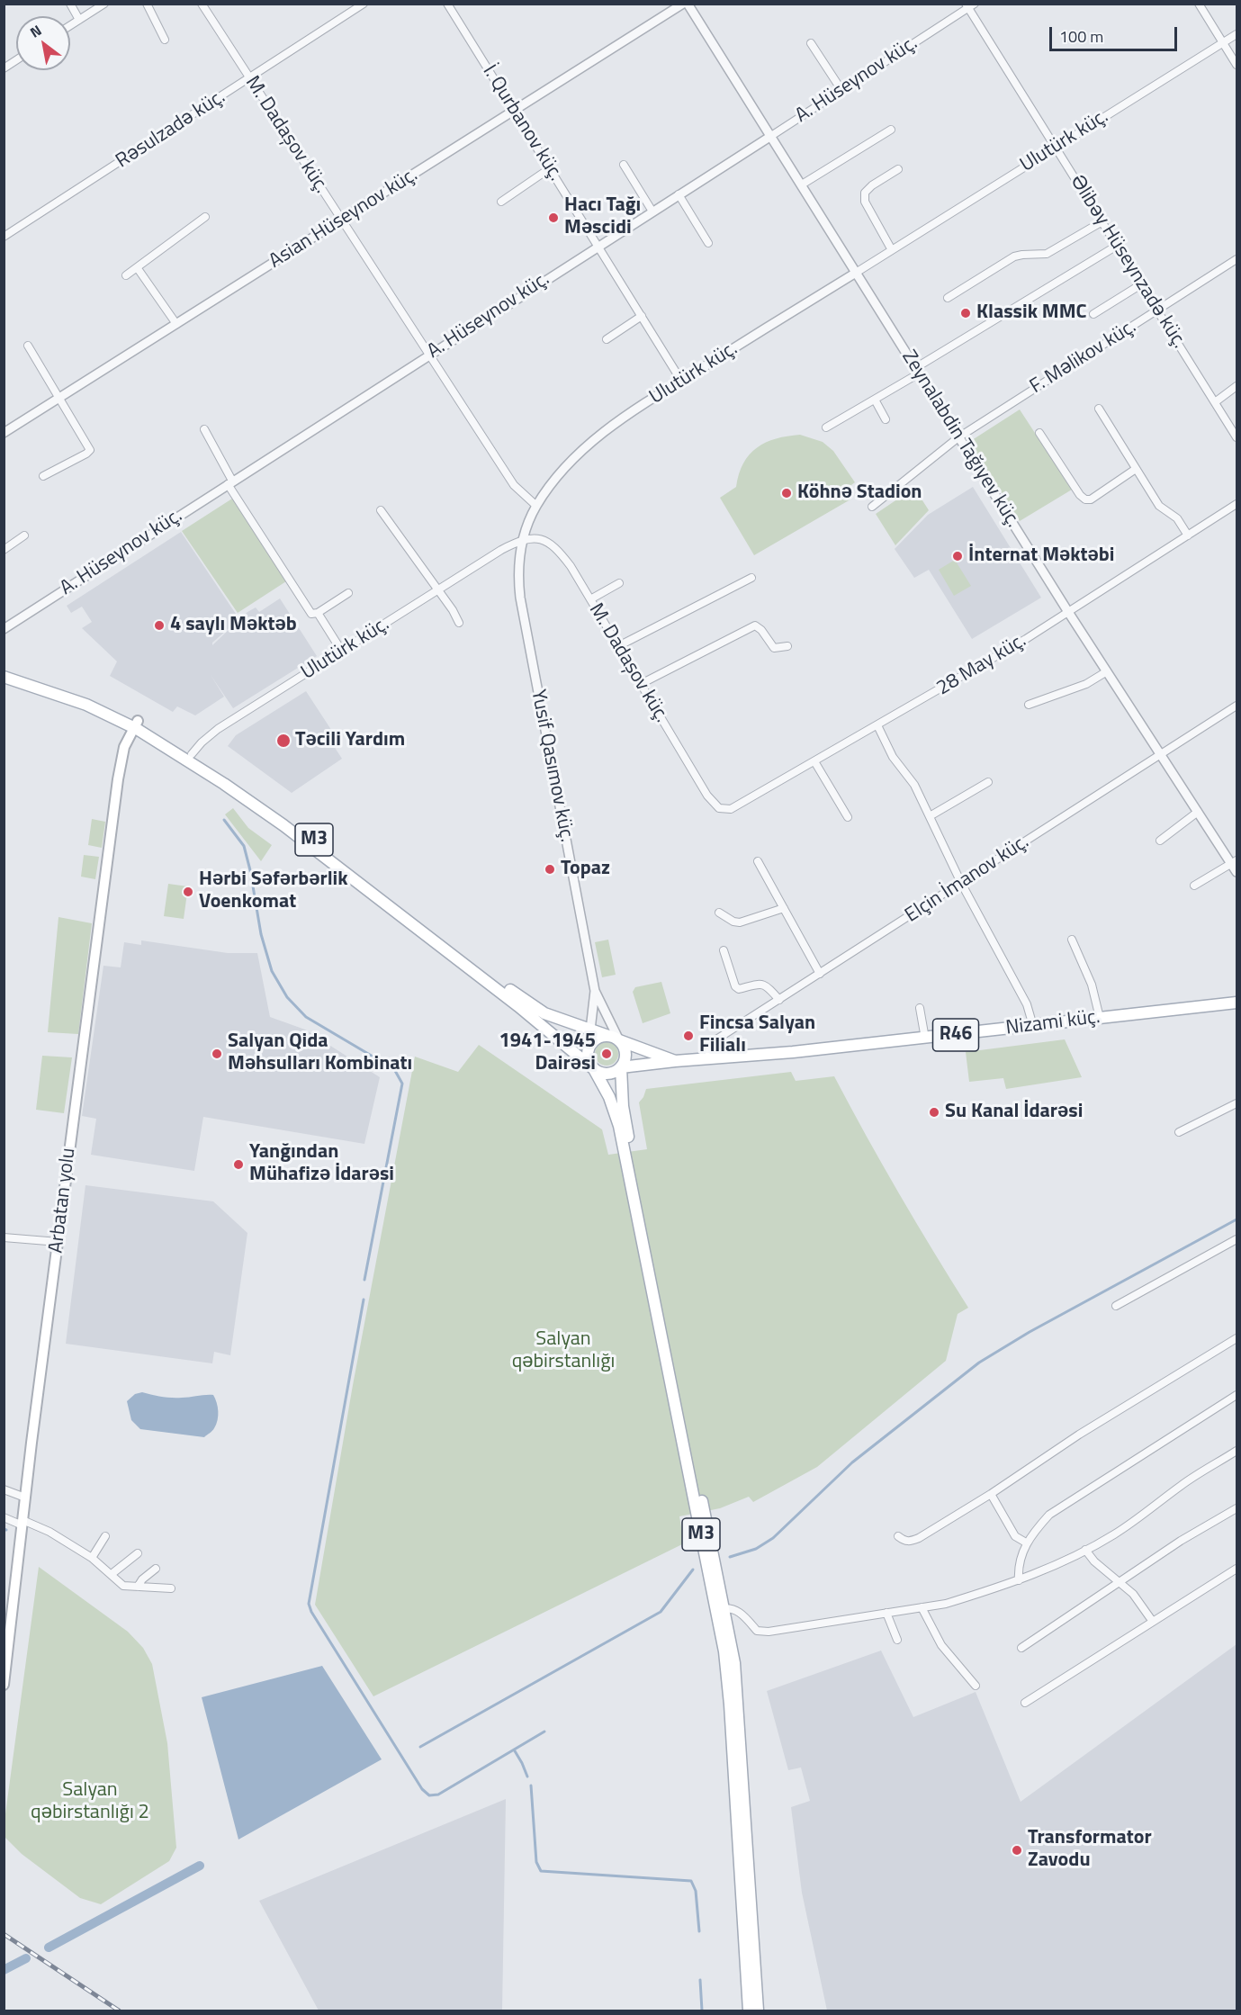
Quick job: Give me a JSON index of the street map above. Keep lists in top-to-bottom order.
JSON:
{
  "streets": {
    "main road": [
      "M3",
      "Nizami küç.",
      "R46",
      "Arbatan yolu"
    ],
    "street": [
      "A. Hüseynov küç.",
      "İ. Qurbanov küç.",
      "Rəsulzadə küç.",
      "M. Dadaşov küç.",
      "Ulutürk küç.",
      "Asian Hüseynov küç.",
      "Əlibəy Hüseynzadə küç.",
      "F. Məlikov küç.",
      "Zeynalabdin Tağıyev küç.",
      "28 May küç.",
      "Yusif Qasımov küç.",
      "Elçin İmanov küç."
    ]
  },
  "crossings": [
    ["A. Hüseynov küç.", "İ. Qurbanov küç."],
    ["A. Hüseynov küç.", "M. Dadaşov küç."],
    ["A. Hüseynov küç.", "Əlibəy Hüseynzadə küç."],
    ["A. Hüseynov küç.", "Zeynalabdin Tağıyev küç."],
    ["İ. Qurbanov küç.", "Ulutürk küç."],
    ["İ. Qurbanov küç.", "Asian Hüseynov küç."],
    ["Rəsulzadə küç.", "M. Dadaşov küç."],
    ["M. Dadaşov küç.", "Ulutürk küç."],
    ["M. Dadaşov küç.", "Asian Hüseynov küç."],
    ["M. Dadaşov küç.", "28 May küç."],
    ["M. Dadaşov küç.", "Yusif Qasımov küç."],
    ["Ulutürk küç.", "Əlibəy Hüseynzadə küç."],
    ["Ulutürk küç.", "Zeynalabdin Tağıyev küç."],
    ["Ulutürk küç.", "Yusif Qasımov küç."],
    ["Ulutürk küç.", "M3"],
    ["Əlibəy Hüseynzadə küç.", "F. Məlikov küç."],
    ["F. Məlikov küç.", "Zeynalabdin Tağıyev küç."],
    ["Zeynalabdin Tağıyev küç.", "28 May küç."],
    ["Zeynalabdin Tağıyev küç.", "Elçin İmanov küç."],
    ["M3", "Nizami küç."],
    ["M3", "Arbatan yolu"],
    ["Elçin İmanov küç.", "Nizami küç."]
  ],
  "parks": ["Salyan qəbirstanlığı", "Salyan qəbirstanlığı 2"],
  "places": [
    "Hacı Tağı Məscidi",
    "Klassik MMC",
    "Köhnə Stadion",
    "İnternat Məktəbi",
    "4 saylı Məktəb",
    "Təcili Yardım",
    "Topaz",
    "Hərbi Səfərbərlik Voenkomat",
    "Fincsa Salyan Filialı",
    "Salyan Qida Məhsulları Kombinatı",
    "1941-1945 Dairəsi",
    "Su Kanal İdarəsi",
    "Yanğından Mühafizə İdarəsi",
    "Transformator Zavodu"
  ],
  "scale_bar": "100 m",
  "north": "top left"
}
